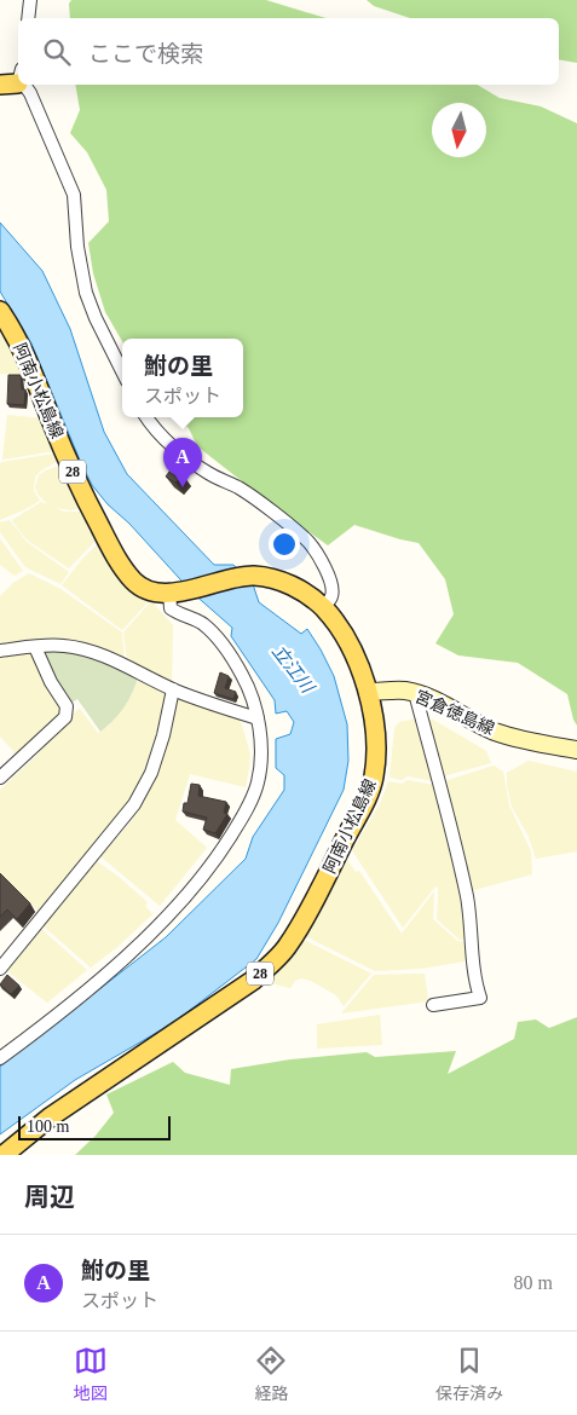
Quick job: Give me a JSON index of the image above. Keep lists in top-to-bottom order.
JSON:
{
  "streets": {
    "main road": ["阿南小松島線", "28", "宮倉徳島線"]
  },
  "crossings": [
    ["阿南小松島線", "宮倉徳島線"]
  ],
  "water": ["立江川"],
  "scale_bar": "100 m",
  "north": "bottom",
  "page": {
    "search": "ここで検索",
    "popup": ["鮒の里", "スポット"],
    "pins": "A",
    "scale": "100 m",
    "heading": "周辺",
    "list": [
      {
        "mark": "A",
        "name": "鮒の里",
        "note": "スポット",
        "value": "80 m"
      }
    ],
    "nav": ["地図", "経路", "保存済み"]
  }
}
